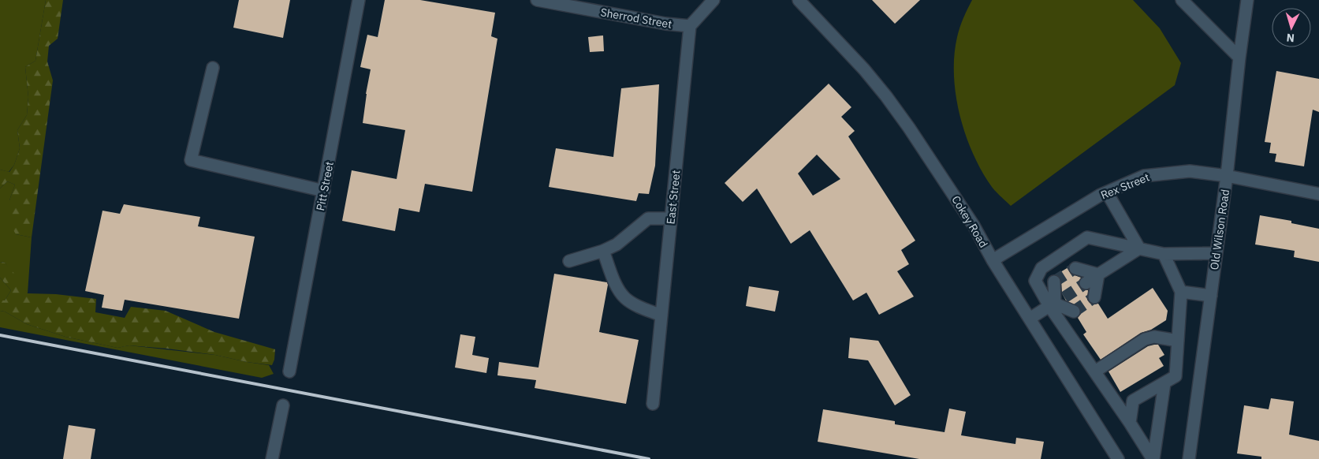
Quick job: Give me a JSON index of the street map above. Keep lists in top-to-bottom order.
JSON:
{
  "streets": {
    "street": [
      "Sherrod Street",
      "Pitt Street",
      "Rex Street",
      "East Street",
      "Cokey Road",
      "Old Wilson Road"
    ]
  },
  "crossings": [
    ["Sherrod Street", "East Street"],
    ["Rex Street", "Cokey Road"],
    ["Rex Street", "Old Wilson Road"]
  ],
  "north": "bottom"
}
